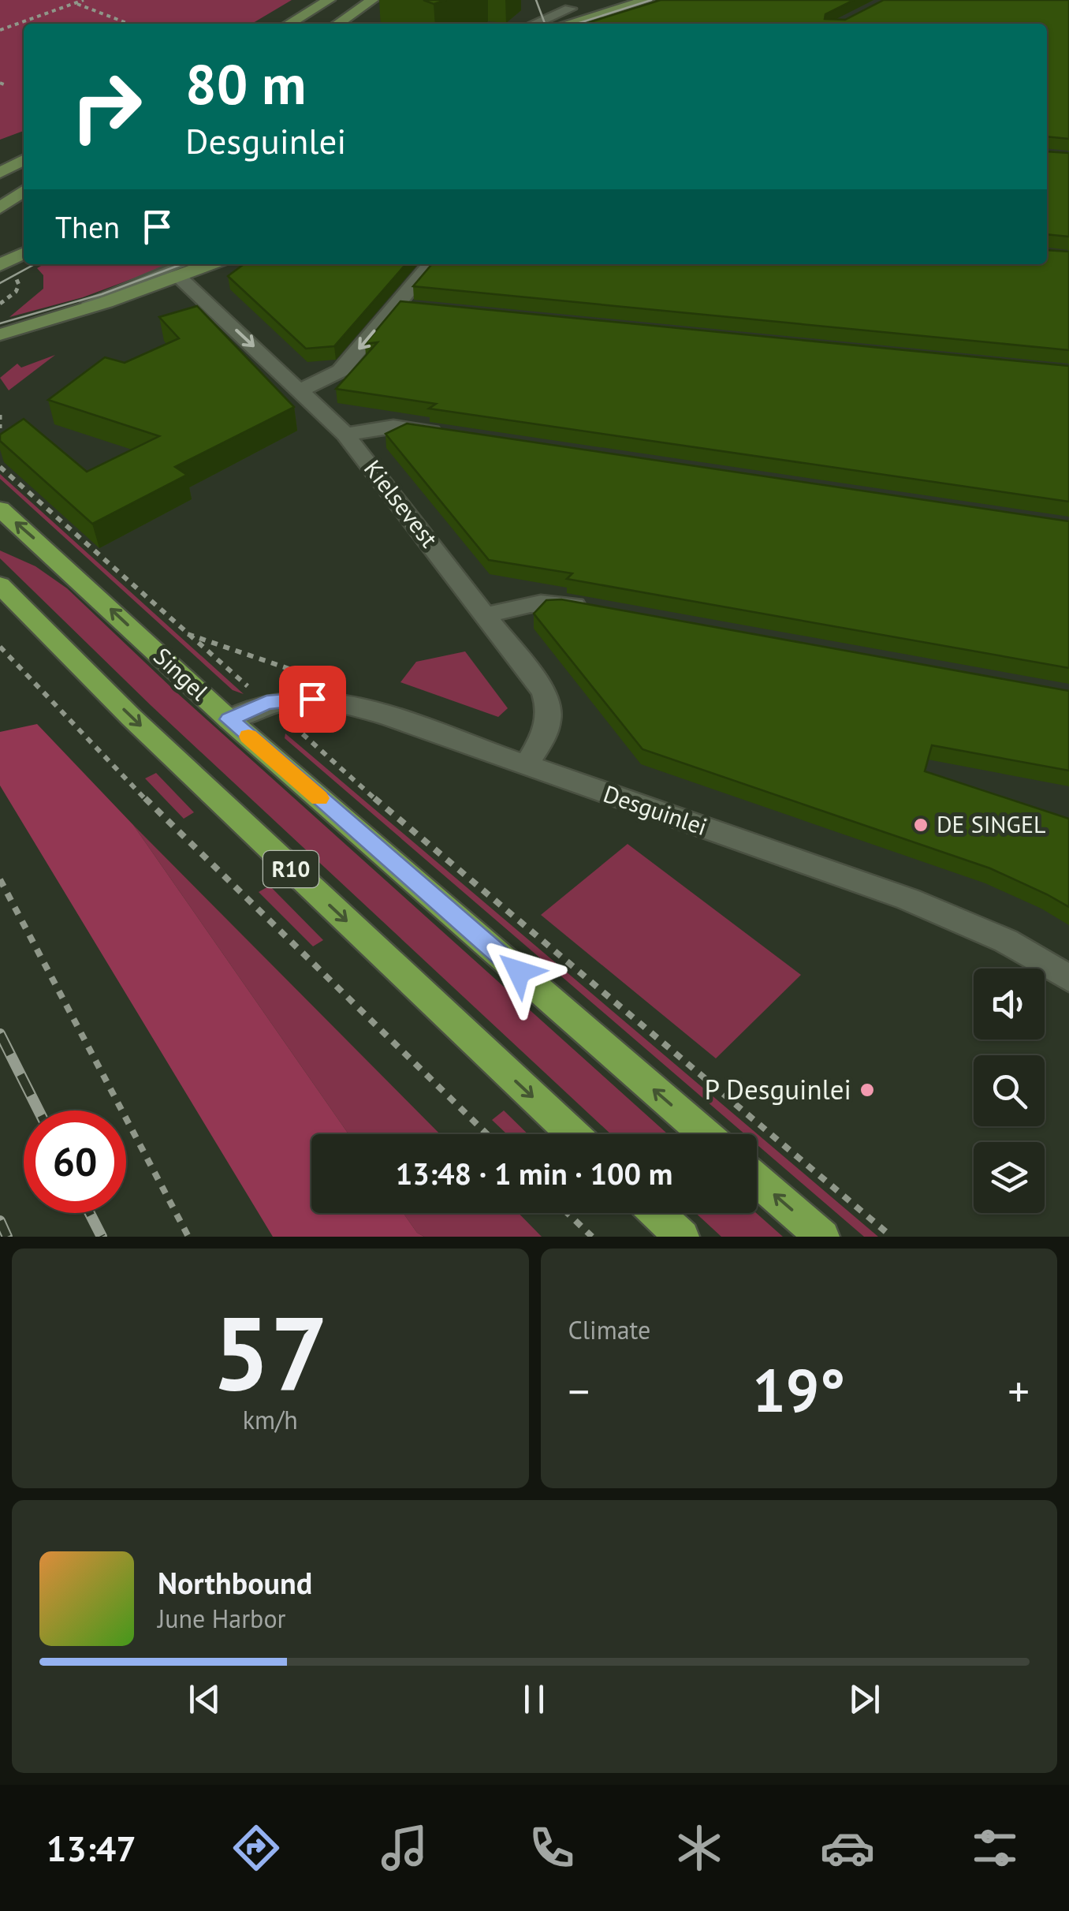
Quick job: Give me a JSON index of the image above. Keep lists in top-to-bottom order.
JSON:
{
  "streets": {
    "main road": ["Singel", "R10"],
    "street": ["Kielsevest", "Desguinlei"]
  },
  "crossings": [
    ["Kielsevest", "Desguinlei"],
    ["Singel", "Desguinlei"]
  ],
  "places": ["DE SINGEL", "P Desguinlei"],
  "page": {
    "turn": ["80 m", "Desguinlei"],
    "then": "Then",
    "limit": "60",
    "trip": "13:48 · 1 min · 100 m",
    "tile": [
      ["57", "km/h"],
      "Climate"
    ],
    "heat": ["−", "19°", "+"],
    "song": ["Northbound", "June Harbor"],
    "tabs": "13:47"
  }
}
